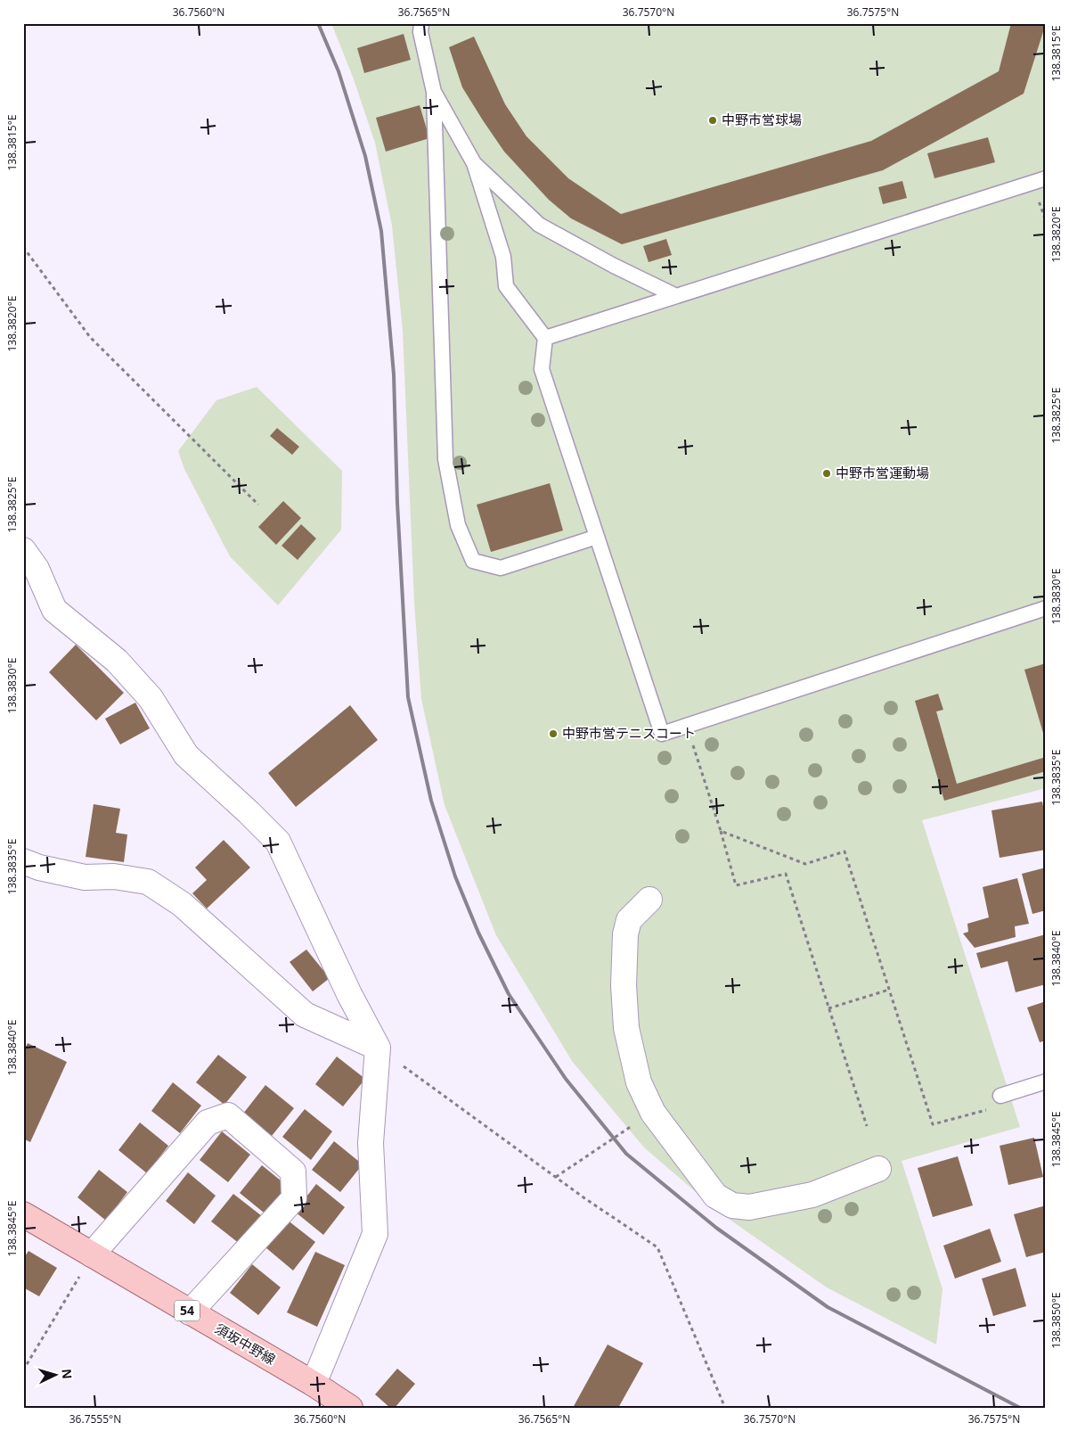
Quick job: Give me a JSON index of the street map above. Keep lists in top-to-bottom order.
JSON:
{
  "streets": {
    "main road": ["54", "須坂中野線"]
  },
  "places": ["中野市営球場", "中野市営運動場", "中野市営テニスコート"],
  "north": "right",
  "coordinates": [
    "36.7560°N",
    "36.7565°N",
    "36.7570°N",
    "36.7575°N",
    "138.3815°E",
    "138.3820°E",
    "138.3825°E",
    "138.3830°E",
    "138.3835°E",
    "138.3840°E",
    "138.3845°E",
    "138.3850°E",
    "36.7555°N"
  ]
}
